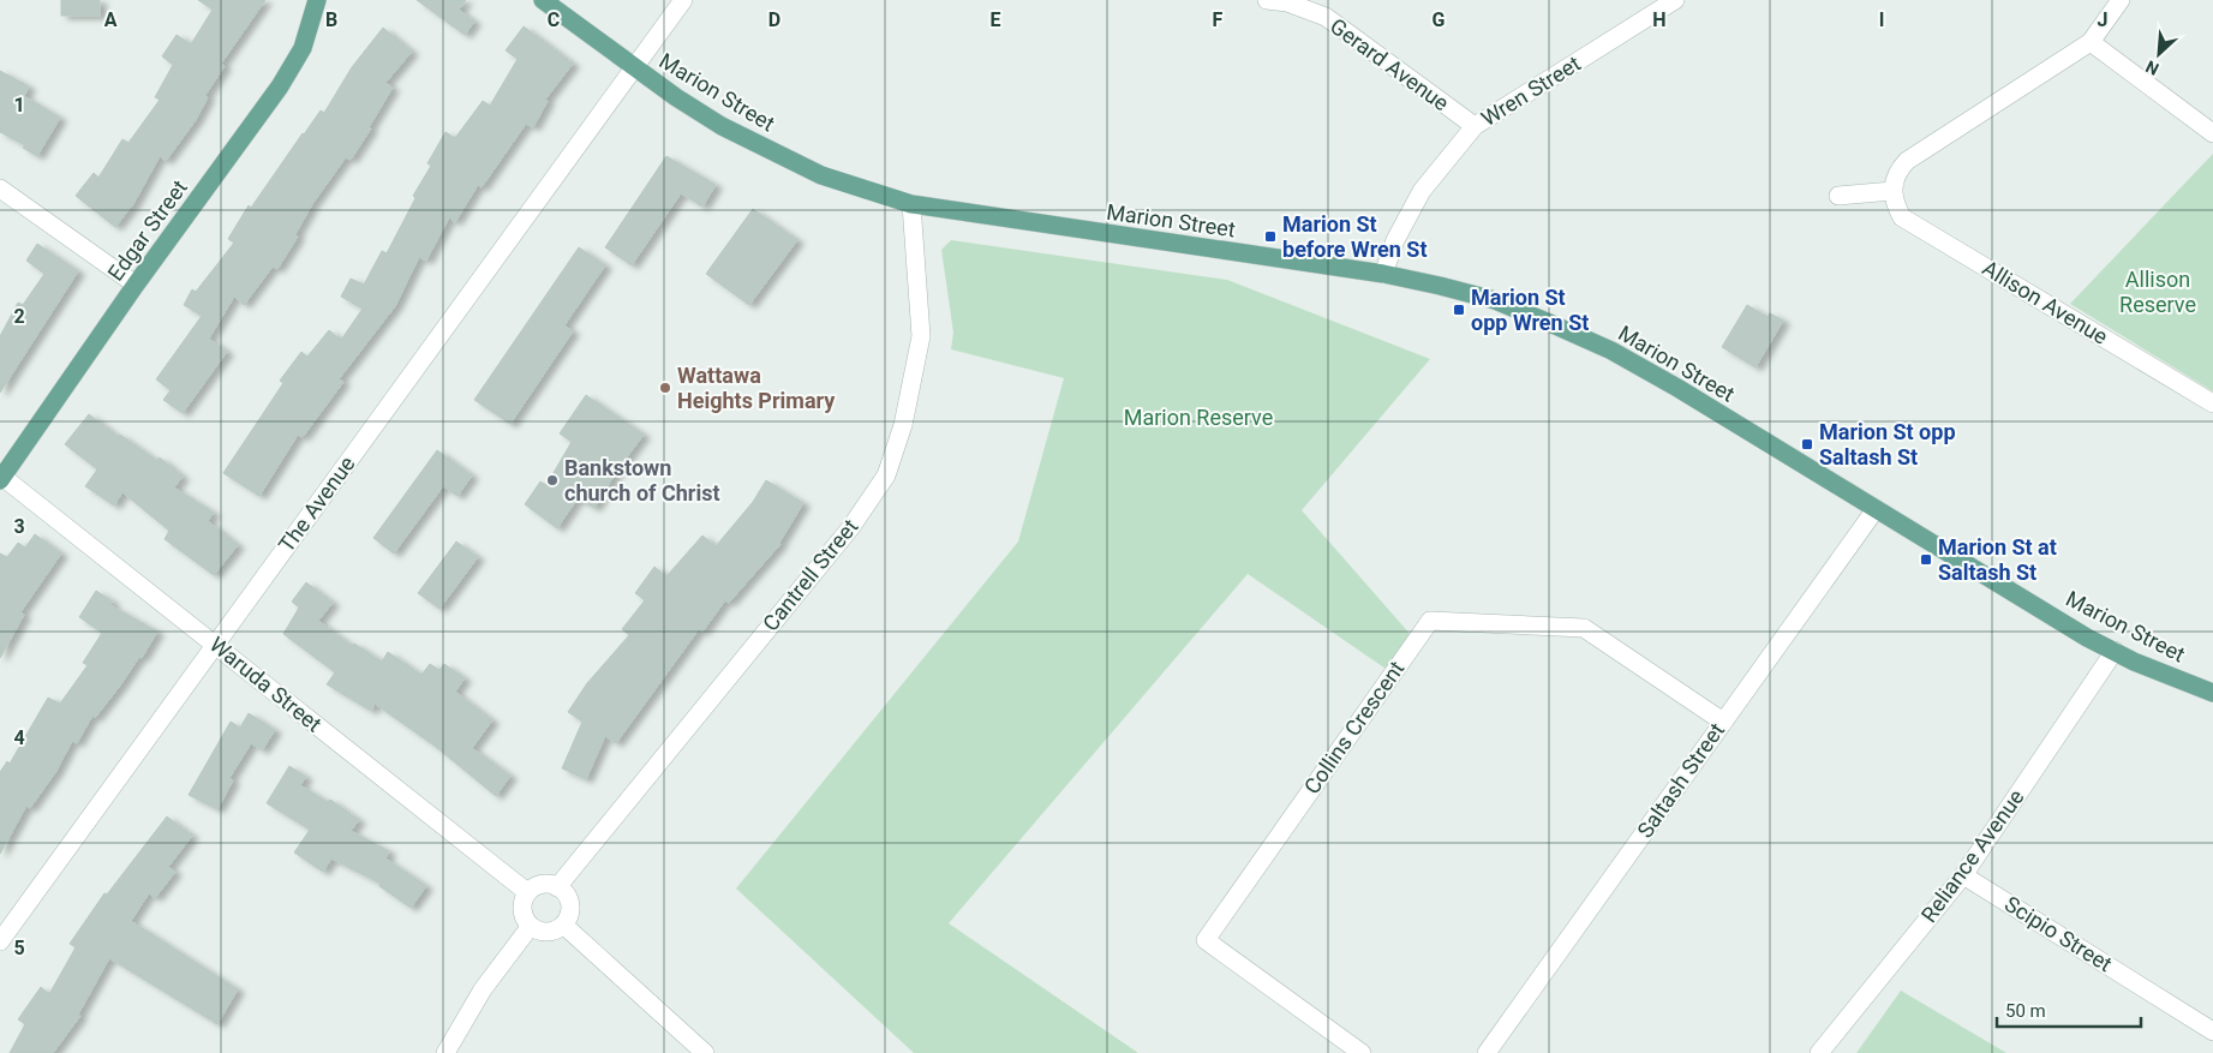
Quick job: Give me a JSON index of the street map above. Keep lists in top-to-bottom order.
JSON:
{
  "streets": {
    "main road": ["Marion Street", "Edgar Street"],
    "street": [
      "Gerard Avenue",
      "Wren Street",
      "Allison Avenue",
      "The Avenue",
      "Cantrell Street",
      "Waruda Street",
      "Collins Crescent",
      "Saltash Street",
      "Reliance Avenue",
      "Scipio Street"
    ]
  },
  "crossings": [
    ["Gerard Avenue", "Wren Street"],
    ["Wren Street", "Marion Street"],
    ["Marion Street", "The Avenue"],
    ["Marion Street", "Cantrell Street"],
    ["Marion Street", "Saltash Street"],
    ["Marion Street", "Reliance Avenue"],
    ["Edgar Street", "Waruda Street"],
    ["The Avenue", "Waruda Street"],
    ["Cantrell Street", "Waruda Street"],
    ["Collins Crescent", "Saltash Street"],
    ["Reliance Avenue", "Scipio Street"]
  ],
  "parks": ["Allison Reserve", "Marion Reserve"],
  "places": {
    "transit": [
      "Marion St before Wren St",
      "Marion St opp Wren St",
      "Marion St opp Saltash St",
      "Marion St at Saltash St"
    ],
    "other": ["Wattawa Heights Primary", "Bankstown church of Christ"]
  },
  "scale_bar": "50 m",
  "north": "bottom left",
  "grid": {
    "columns": [
      "A",
      "B",
      "C",
      "D",
      "E",
      "F",
      "G",
      "H",
      "I",
      "J"
    ],
    "rows": [
      "1",
      "2",
      "3",
      "4",
      "5"
    ]
  }
}
